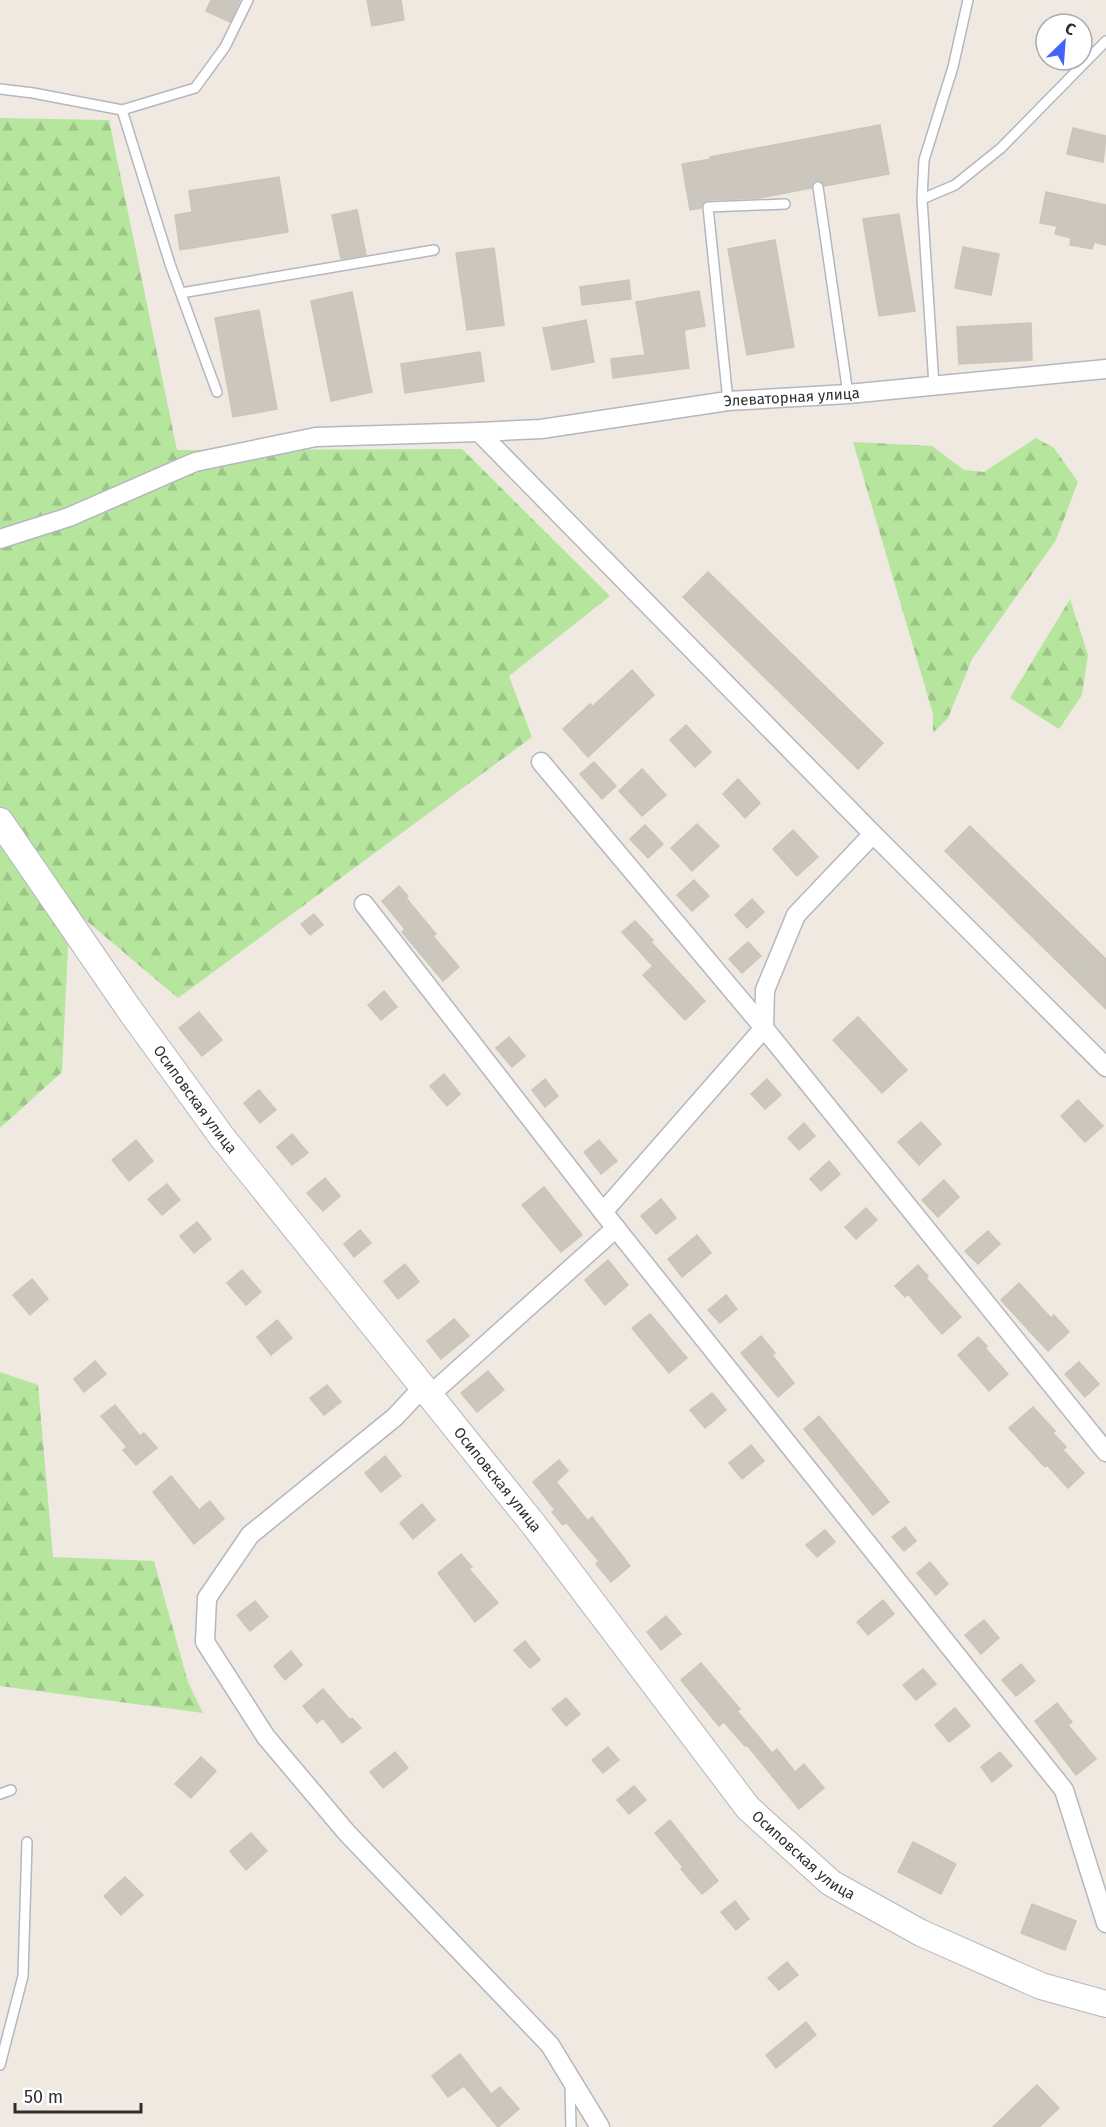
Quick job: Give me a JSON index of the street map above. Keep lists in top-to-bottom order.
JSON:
{
  "streets": {
    "street": ["Элеваторная улица", "Осиповская улица"]
  },
  "scale_bar": "50 m",
  "north": "top right"
}
